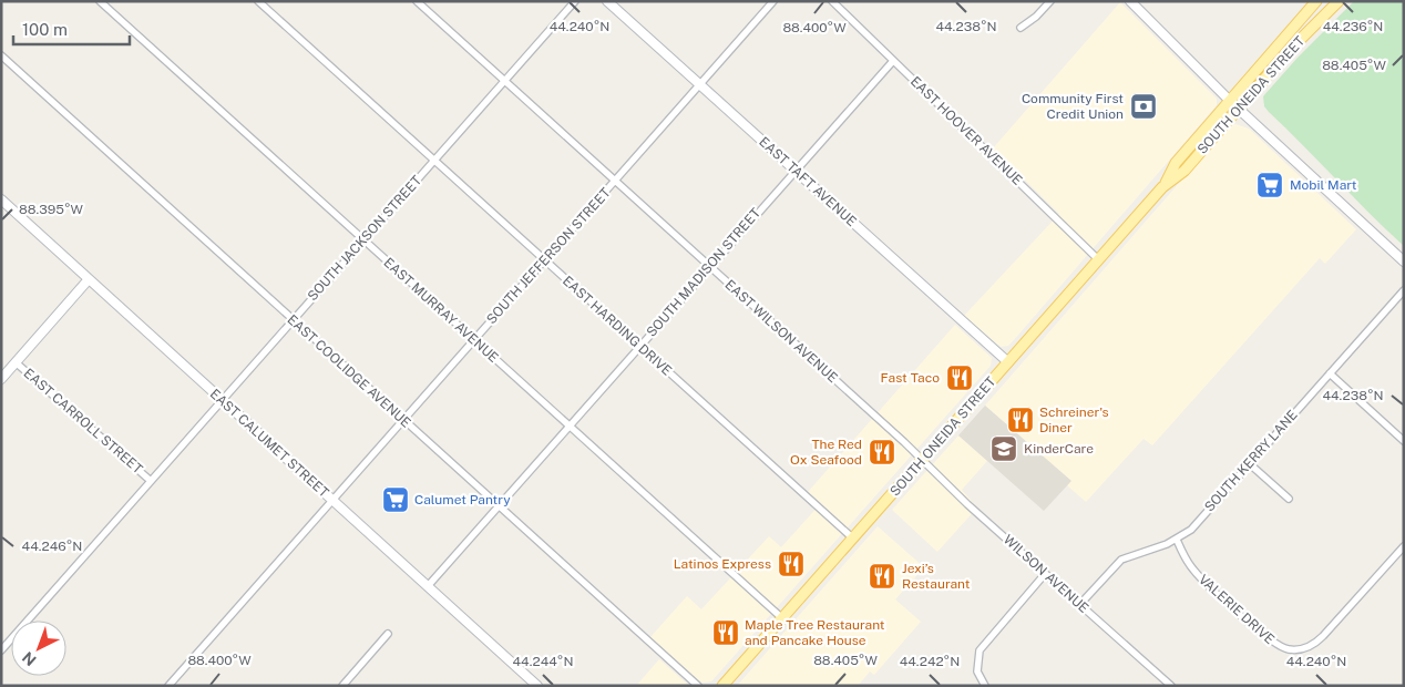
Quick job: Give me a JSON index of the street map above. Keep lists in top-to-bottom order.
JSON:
{
  "streets": {
    "main road": ["SOUTH ONEIDA STREET"],
    "street": [
      "EAST HOOVER AVENUE",
      "EAST TAFT AVENUE",
      "SOUTH JACKSON STREET",
      "SOUTH JEFFERSON STREET",
      "SOUTH MADISON STREET",
      "EAST MURRAY AVENUE",
      "EAST HARDING DRIVE",
      "EAST WILSON AVENUE",
      "EAST COOLIDGE AVENUE",
      "EAST CARROLL STREET",
      "EAST CALUMET STREET",
      "SOUTH KERRY LANE",
      "WILSON AVENUE",
      "VALERIE DRIVE"
    ]
  },
  "crossings": [
    ["SOUTH ONEIDA STREET", "EAST HOOVER AVENUE"],
    ["SOUTH ONEIDA STREET", "EAST TAFT AVENUE"],
    ["SOUTH ONEIDA STREET", "EAST MURRAY AVENUE"],
    ["SOUTH ONEIDA STREET", "EAST HARDING DRIVE"],
    ["SOUTH ONEIDA STREET", "EAST WILSON AVENUE"],
    ["SOUTH ONEIDA STREET", "WILSON AVENUE"],
    ["EAST HOOVER AVENUE", "SOUTH MADISON STREET"],
    ["EAST TAFT AVENUE", "SOUTH JEFFERSON STREET"],
    ["EAST TAFT AVENUE", "SOUTH MADISON STREET"],
    ["SOUTH JACKSON STREET", "EAST MURRAY AVENUE"],
    ["SOUTH JACKSON STREET", "EAST HARDING DRIVE"],
    ["SOUTH JACKSON STREET", "EAST WILSON AVENUE"],
    ["SOUTH JACKSON STREET", "EAST COOLIDGE AVENUE"],
    ["SOUTH JACKSON STREET", "EAST CARROLL STREET"],
    ["SOUTH JACKSON STREET", "EAST CALUMET STREET"],
    ["SOUTH JEFFERSON STREET", "EAST MURRAY AVENUE"],
    ["SOUTH JEFFERSON STREET", "EAST HARDING DRIVE"],
    ["SOUTH JEFFERSON STREET", "EAST WILSON AVENUE"],
    ["SOUTH JEFFERSON STREET", "EAST COOLIDGE AVENUE"],
    ["SOUTH JEFFERSON STREET", "EAST CALUMET STREET"],
    ["SOUTH MADISON STREET", "EAST MURRAY AVENUE"],
    ["SOUTH MADISON STREET", "EAST HARDING DRIVE"],
    ["SOUTH MADISON STREET", "EAST WILSON AVENUE"],
    ["SOUTH MADISON STREET", "EAST COOLIDGE AVENUE"],
    ["SOUTH MADISON STREET", "EAST CALUMET STREET"],
    ["EAST WILSON AVENUE", "WILSON AVENUE"],
    ["SOUTH KERRY LANE", "WILSON AVENUE"],
    ["SOUTH KERRY LANE", "VALERIE DRIVE"]
  ],
  "places": {
    "bank": ["Community First Credit Union"],
    "supermarket": ["Mobil Mart", "Calumet Pantry"],
    "restaurant": [
      "Fast Taco",
      "Schreiner's Diner",
      "The Red Ox Seafood",
      "Latinos Express",
      "Jexi’s Restaurant",
      "Maple Tree Restaurant and Pancake House"
    ],
    "school or university": ["KinderCare"]
  },
  "scale_bar": "100 m",
  "north": "bottom left",
  "coordinates": [
    "44.236°N",
    "44.240°N",
    "44.238°N",
    "88.400°W",
    "88.405°W",
    "88.395°W",
    "44.246°N",
    "44.244°N",
    "44.242°N"
  ]
}
